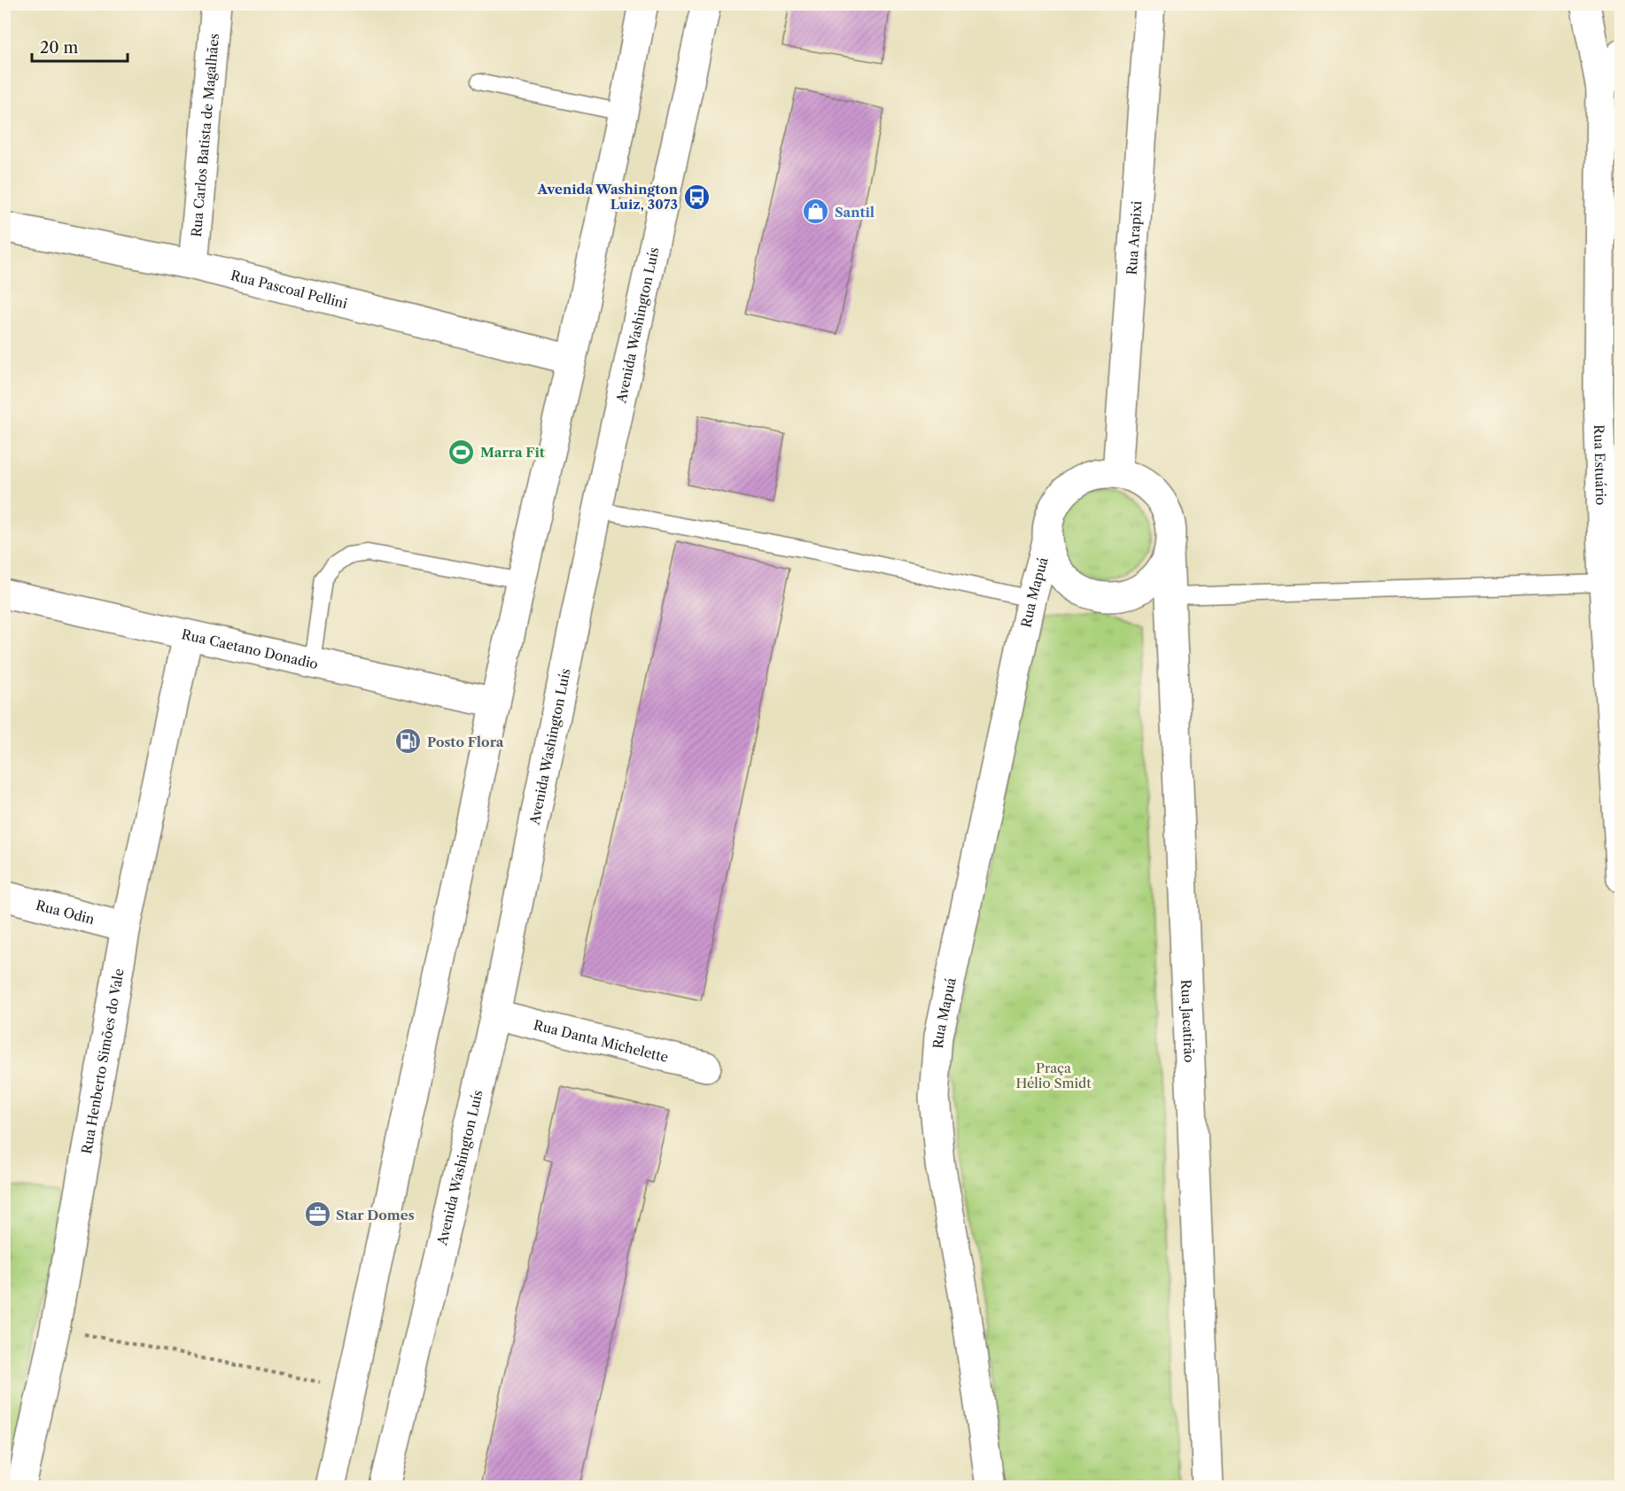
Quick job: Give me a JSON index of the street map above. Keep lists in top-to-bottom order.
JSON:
{
  "streets": {
    "main road": [
      "Rua Carlos Batista de Magalhães",
      "Rua Arapixi",
      "Rua Pascoal Pellini",
      "Avenida Washington Luís",
      "Rua Estuário",
      "Rua Mapuá",
      "Rua Caetano Donadio",
      "Rua Odin",
      "Rua Jacatirão",
      "Rua Danta Michelette",
      "Rua Henberto Simões do Vale"
    ]
  },
  "crossings": [
    ["Rua Carlos Batista de Magalhães", "Rua Pascoal Pellini"],
    ["Rua Arapixi", "Rua Mapuá"],
    ["Rua Arapixi", "Rua Jacatirão"],
    ["Avenida Washington Luís", "Rua Danta Michelette"],
    ["Rua Mapuá", "Rua Jacatirão"],
    ["Rua Caetano Donadio", "Rua Henberto Simões do Vale"],
    ["Rua Odin", "Rua Henberto Simões do Vale"]
  ],
  "parks": ["Praça Hélio Smidt"],
  "places": {
    "bus stop": ["Avenida Washington Luiz, 3073"],
    "shop": ["Santil"],
    "sports": ["Marra Fit"],
    "fuel station": ["Posto Flora"],
    "office": ["Star Domes"]
  },
  "scale_bar": "20 m"
}
